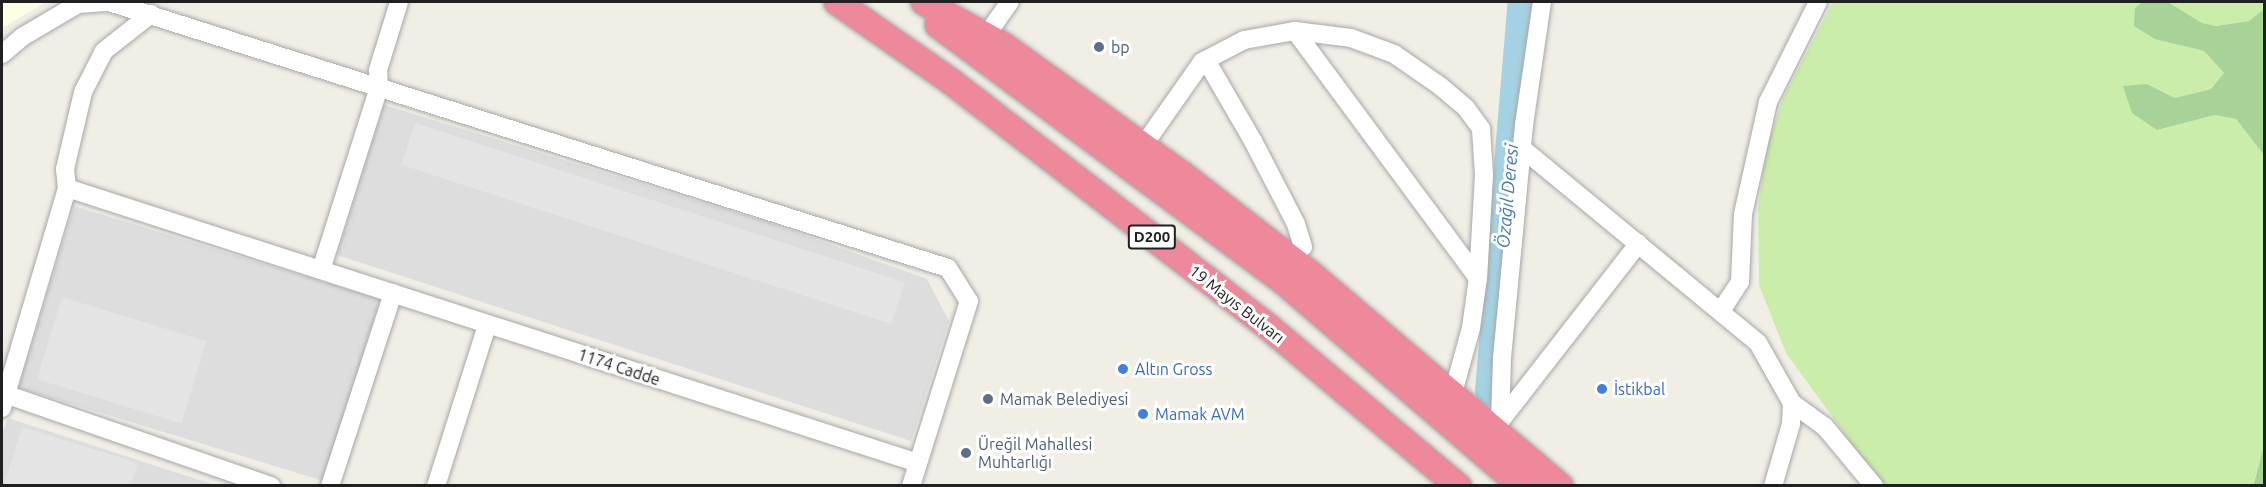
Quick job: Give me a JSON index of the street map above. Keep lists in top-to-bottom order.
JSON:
{
  "streets": {
    "highway": ["D200", "19 Mayıs Bulvarı"],
    "street": ["1174 Cadde"]
  },
  "water": ["Özağıl Deresi"],
  "places": [
    "bp",
    "Altın Gross",
    "İstikbal",
    "Mamak Belediyesi",
    "Mamak AVM",
    "Üreğil Mahallesi Muhtarlığı"
  ]
}
